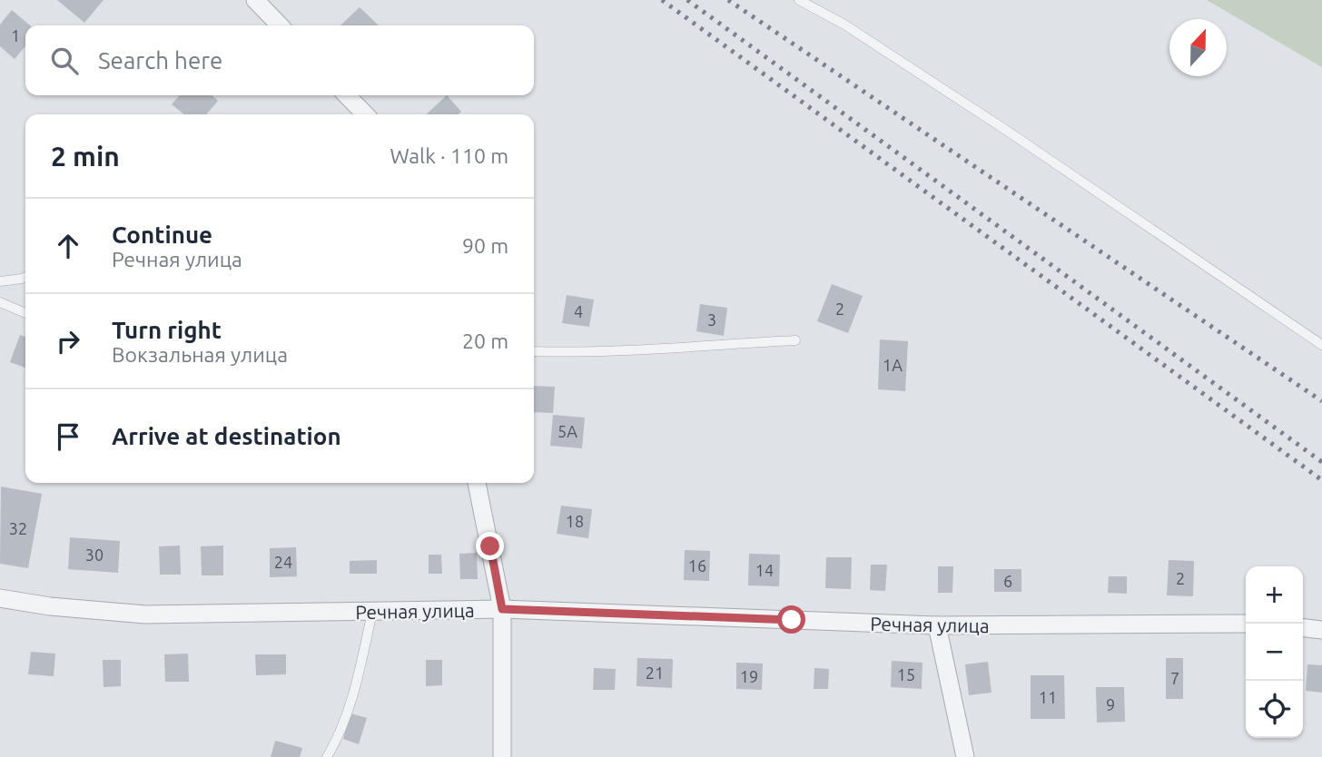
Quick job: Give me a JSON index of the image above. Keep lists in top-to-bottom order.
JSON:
{
  "streets": {
    "street": ["Речная улица"]
  },
  "house_numbers": [
    "1",
    "2",
    "4",
    "3",
    "1А",
    "5А",
    "18",
    "32",
    "30",
    "24",
    "16",
    "14",
    "2",
    "6",
    "21",
    "15",
    "19",
    "7",
    "11",
    "9"
  ],
  "north": "top",
  "page": {
    "search": "Search here",
    "heading": ["2 min", "Walk · 110 m"],
    "list": [
      ["Continue", "Речная улица", "90 m"],
      ["Turn right", "Вокзальная улица", "20 m"],
      "Arrive at destination"
    ],
    "map_buttons": ["+", "−"]
  }
}
